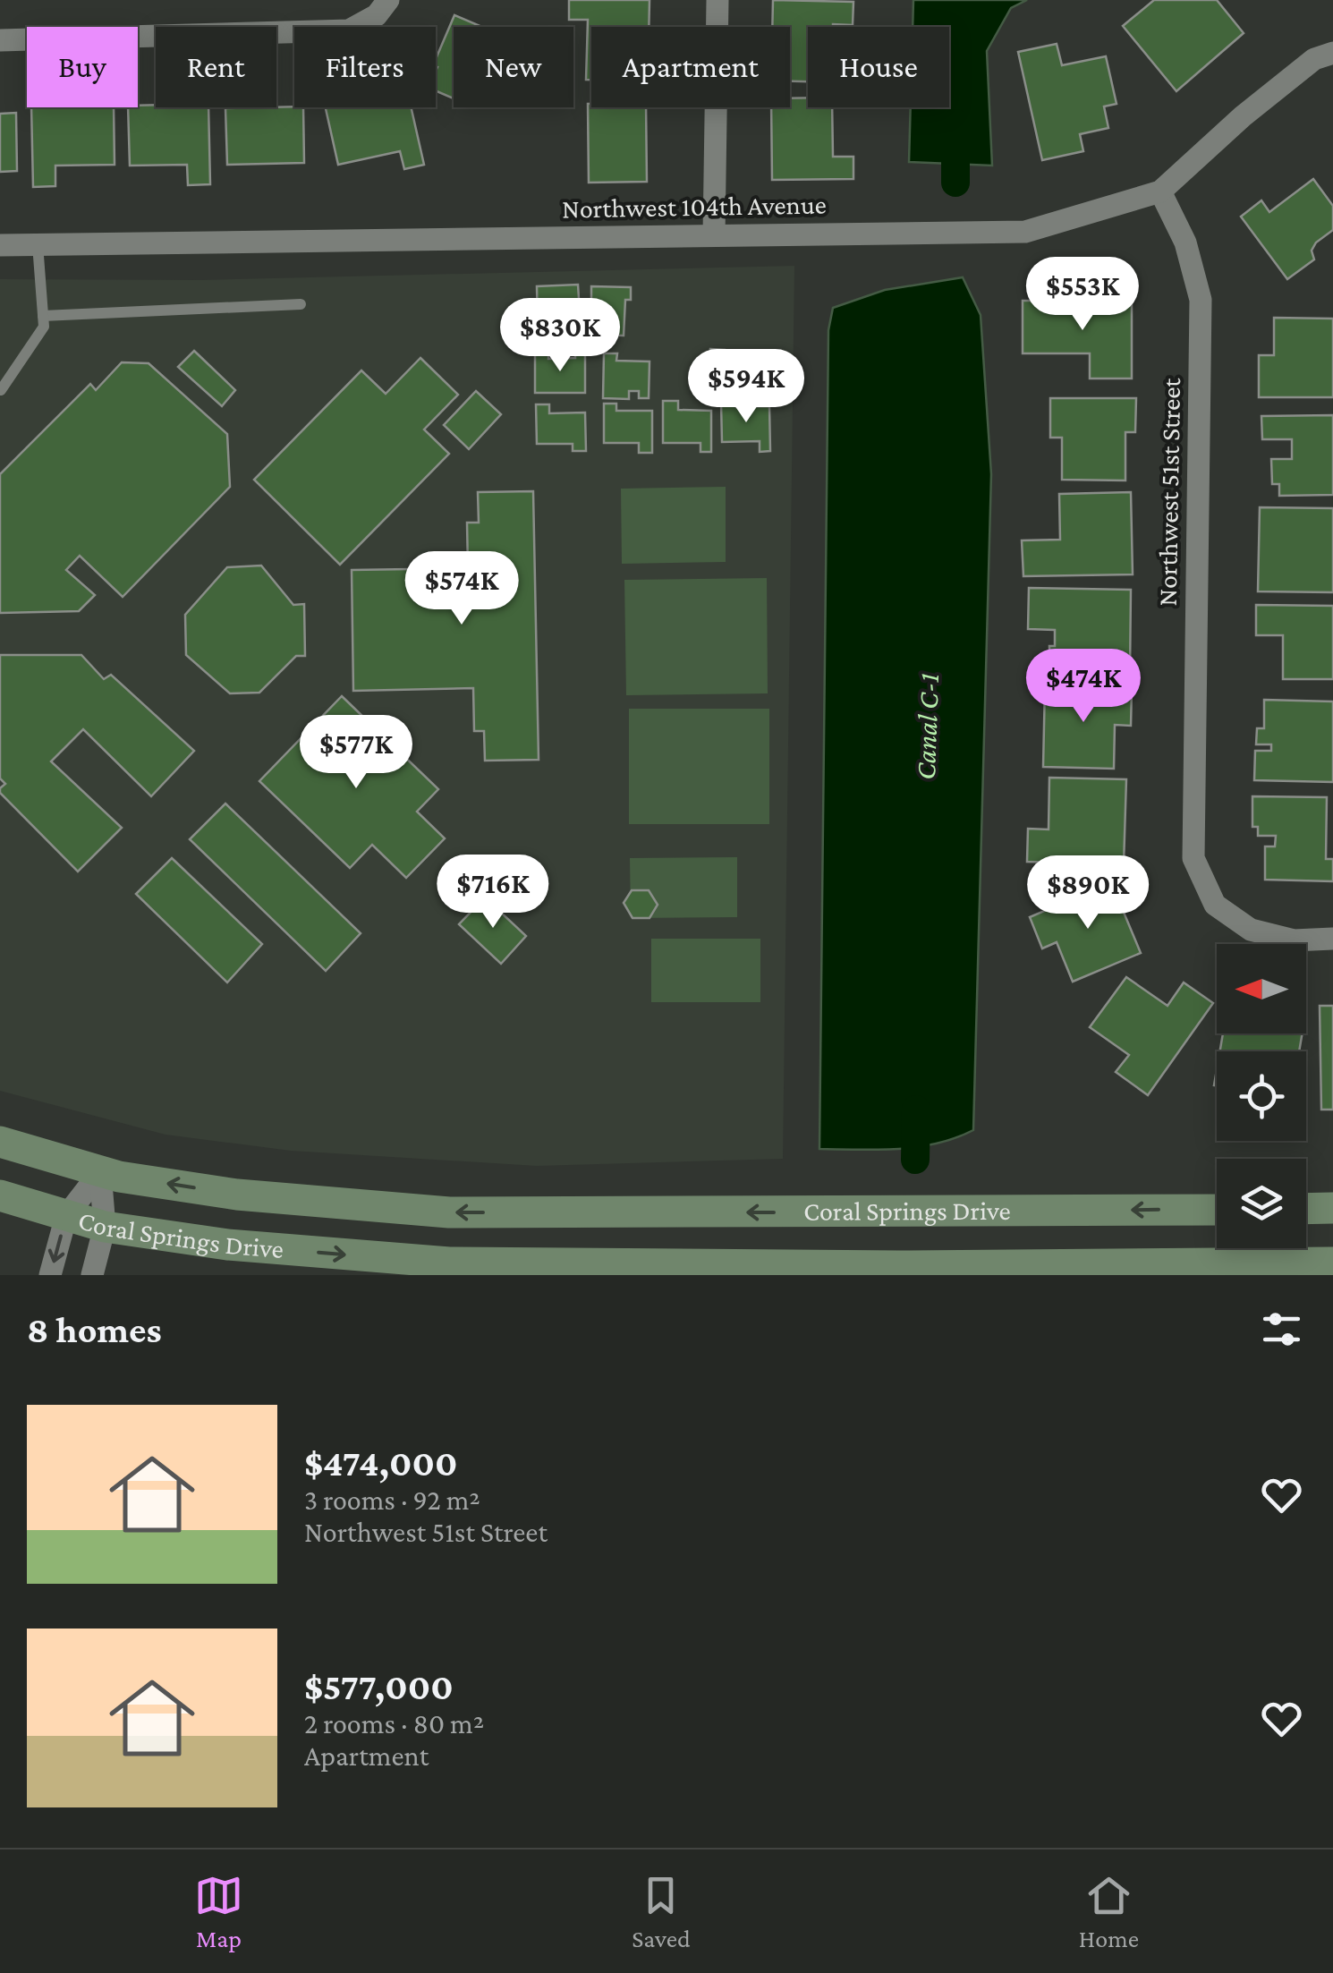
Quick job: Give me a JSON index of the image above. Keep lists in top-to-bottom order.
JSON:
{
  "streets": {
    "main road": ["Coral Springs Drive"],
    "street": ["Northwest 104th Avenue", "Northwest 51st Street"]
  },
  "crossings": [
    ["Northwest 104th Avenue", "Northwest 51st Street"]
  ],
  "water": ["Canal C-1"],
  "north": "left",
  "page": {
    "chip": [
      "Buy",
      "Rent",
      "Filters",
      "New",
      "Apartment",
      "House"
    ],
    "price": [
      "$553K",
      "$830K",
      "$594K",
      "$574K",
      "$474K",
      "$577K",
      "$716K",
      "$890K"
    ],
    "heading": "8 homes",
    "list": [
      {
        "name": "$474,000",
        "note": "3 rooms · 92 m² · Northwest 51st Street"
      },
      {
        "name": "$577,000",
        "note": "2 rooms · 80 m² · Apartment"
      }
    ],
    "tabs": ["Map", "Saved", "Home"]
  }
}
